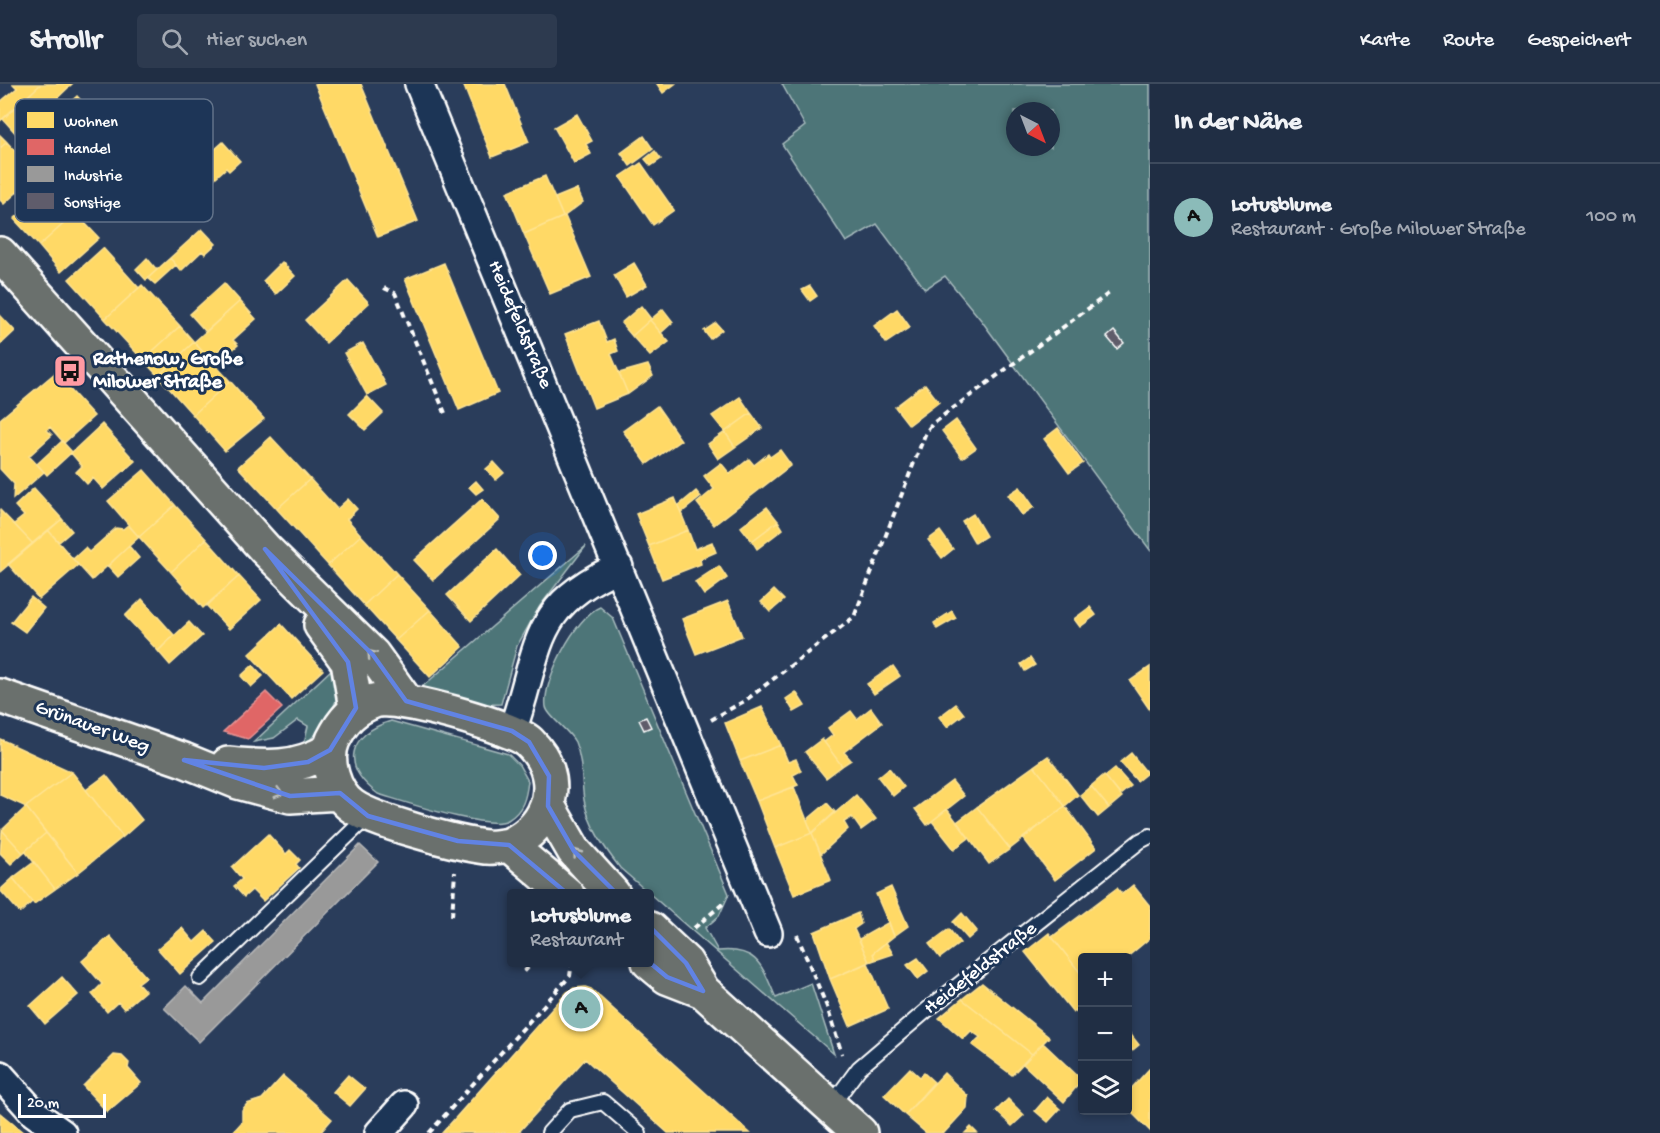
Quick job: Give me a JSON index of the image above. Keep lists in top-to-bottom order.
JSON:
{
  "streets": {
    "main road": ["Grünauer Weg"],
    "street": ["Heidefeldstraße"]
  },
  "places": {
    "bus stop": ["Rathenow, Große Milower Straße"]
  },
  "legend": [
    "Wohnen",
    "Handel",
    "Industrie",
    "Sonstige"
  ],
  "scale_bar": "20 m",
  "north": "bottom right",
  "page": {
    "header": "Strollr",
    "search": "Hier suchen",
    "nav": ["Karte", "Route", "Gespeichert"],
    "heading": "In der Nähe",
    "list": [
      {
        "mark": "A",
        "name": "Lotusblume",
        "note": "Restaurant · Große Milower Straße",
        "value": "100 m"
      }
    ],
    "popup": ["Lotusblume", "Restaurant"],
    "map_buttons": ["+", "−"],
    "pins": "A",
    "scale": "20 m"
  }
}
